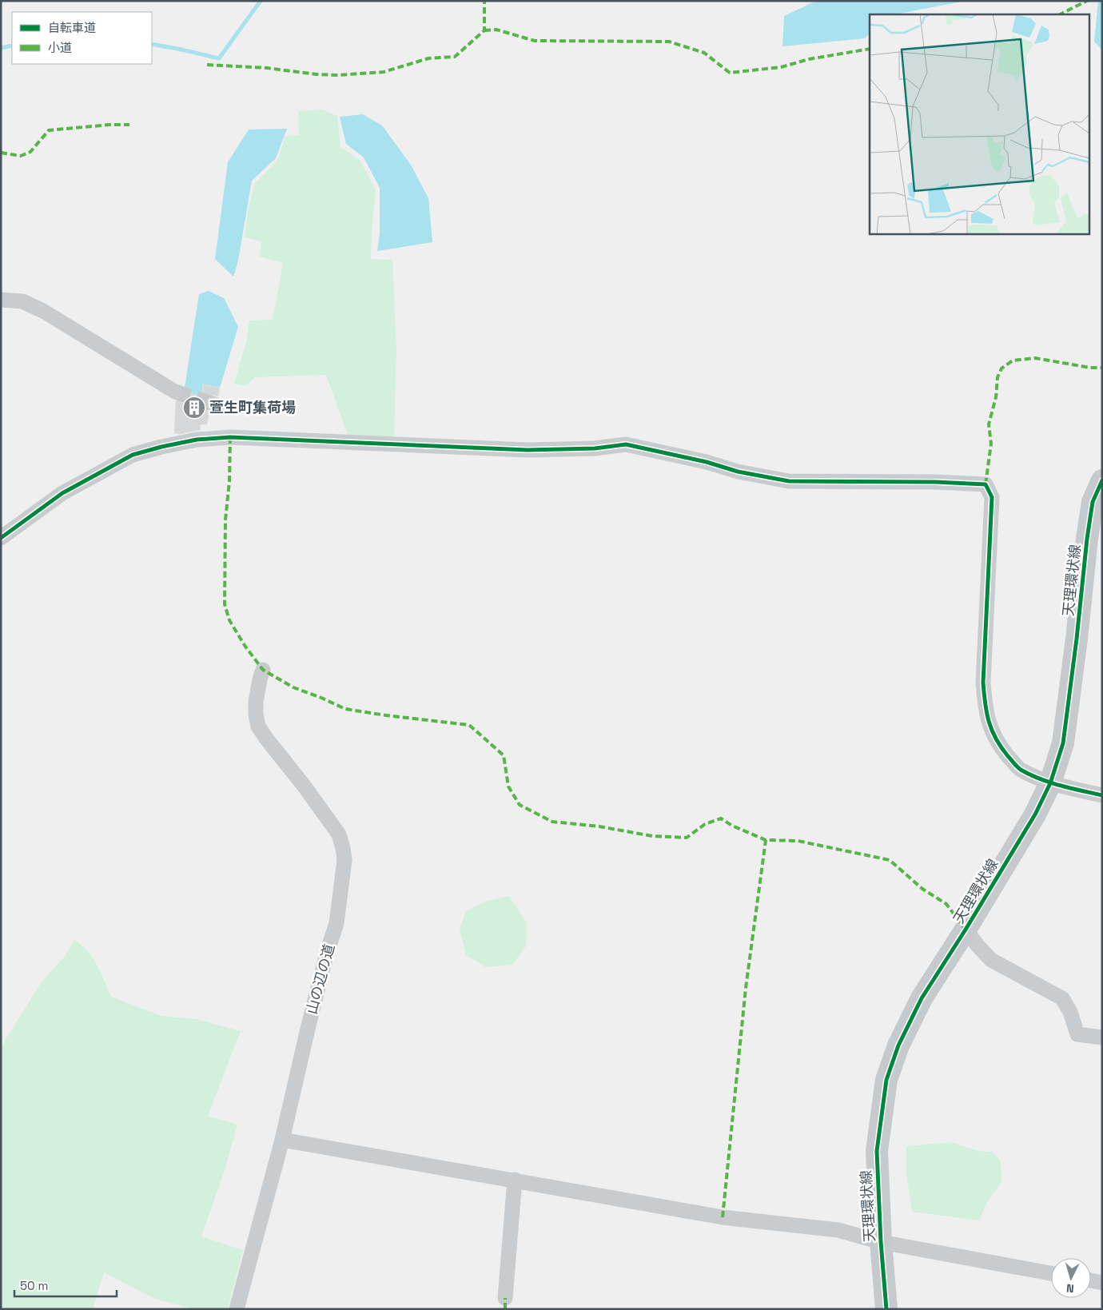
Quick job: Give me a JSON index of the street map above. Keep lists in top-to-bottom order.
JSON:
{
  "streets": {
    "main road": ["天理環状線"],
    "street": ["山の辺の道"]
  },
  "places": {
    "building": ["萱生町集荷場"]
  },
  "legend": ["自転車道", "小道"],
  "scale_bar": "50 m",
  "north": "bottom"
}
